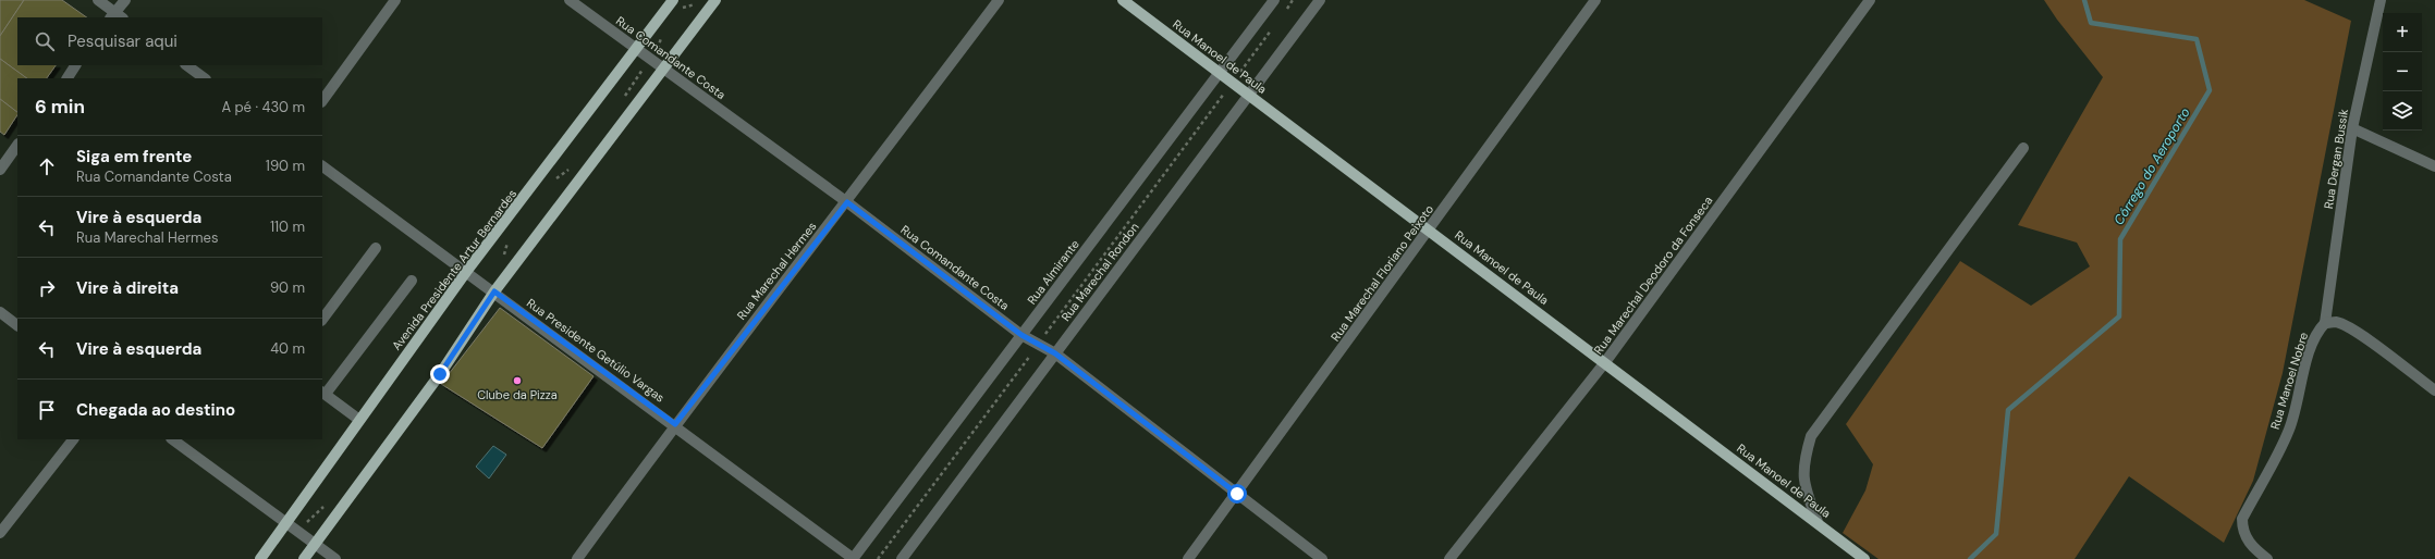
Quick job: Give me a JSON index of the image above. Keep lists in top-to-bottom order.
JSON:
{
  "streets": {
    "main road": ["Rua Manoel de Paula", "Avenida Presidente Artur Bernardes"],
    "street": [
      "Rua Comandante Costa",
      "Rua Dergan Bussik",
      "Rua Marechal Hermes",
      "Rua Almirante",
      "Rua Marechal Rondon",
      "Rua Marechal Floriano Peixoto",
      "Rua Marechal Deodoro da Fonseca",
      "Rua Presidente Getúlio Vargas",
      "Rua Manoel Nobre"
    ]
  },
  "crossings": [
    ["Rua Manoel de Paula", "Rua Almirante"],
    ["Rua Manoel de Paula", "Rua Marechal Rondon"],
    ["Rua Manoel de Paula", "Rua Marechal Floriano Peixoto"],
    ["Rua Manoel de Paula", "Rua Marechal Deodoro da Fonseca"],
    ["Rua Comandante Costa", "Avenida Presidente Artur Bernardes"],
    ["Rua Comandante Costa", "Rua Marechal Hermes"],
    ["Rua Comandante Costa", "Rua Almirante"],
    ["Rua Comandante Costa", "Rua Marechal Rondon"],
    ["Rua Comandante Costa", "Rua Marechal Floriano Peixoto"],
    ["Rua Dergan Bussik", "Rua Manoel Nobre"],
    ["Avenida Presidente Artur Bernardes", "Rua Presidente Getúlio Vargas"],
    ["Rua Marechal Hermes", "Rua Presidente Getúlio Vargas"],
    ["Rua Almirante", "Rua Presidente Getúlio Vargas"]
  ],
  "water": ["Córrego do Aeroporto"],
  "places": ["Clube da Pizza"],
  "page": {
    "map_buttons": ["+", "−"],
    "search": "Pesquisar aqui",
    "heading": ["6 min", "A pé · 430 m"],
    "list": [
      ["Siga em frente", "Rua Comandante Costa", "190 m"],
      ["Vire à esquerda", "Rua Marechal Hermes", "110 m"],
      ["Vire à direita", "90 m"],
      ["Vire à esquerda", "40 m"],
      "Chegada ao destino"
    ]
  }
}
